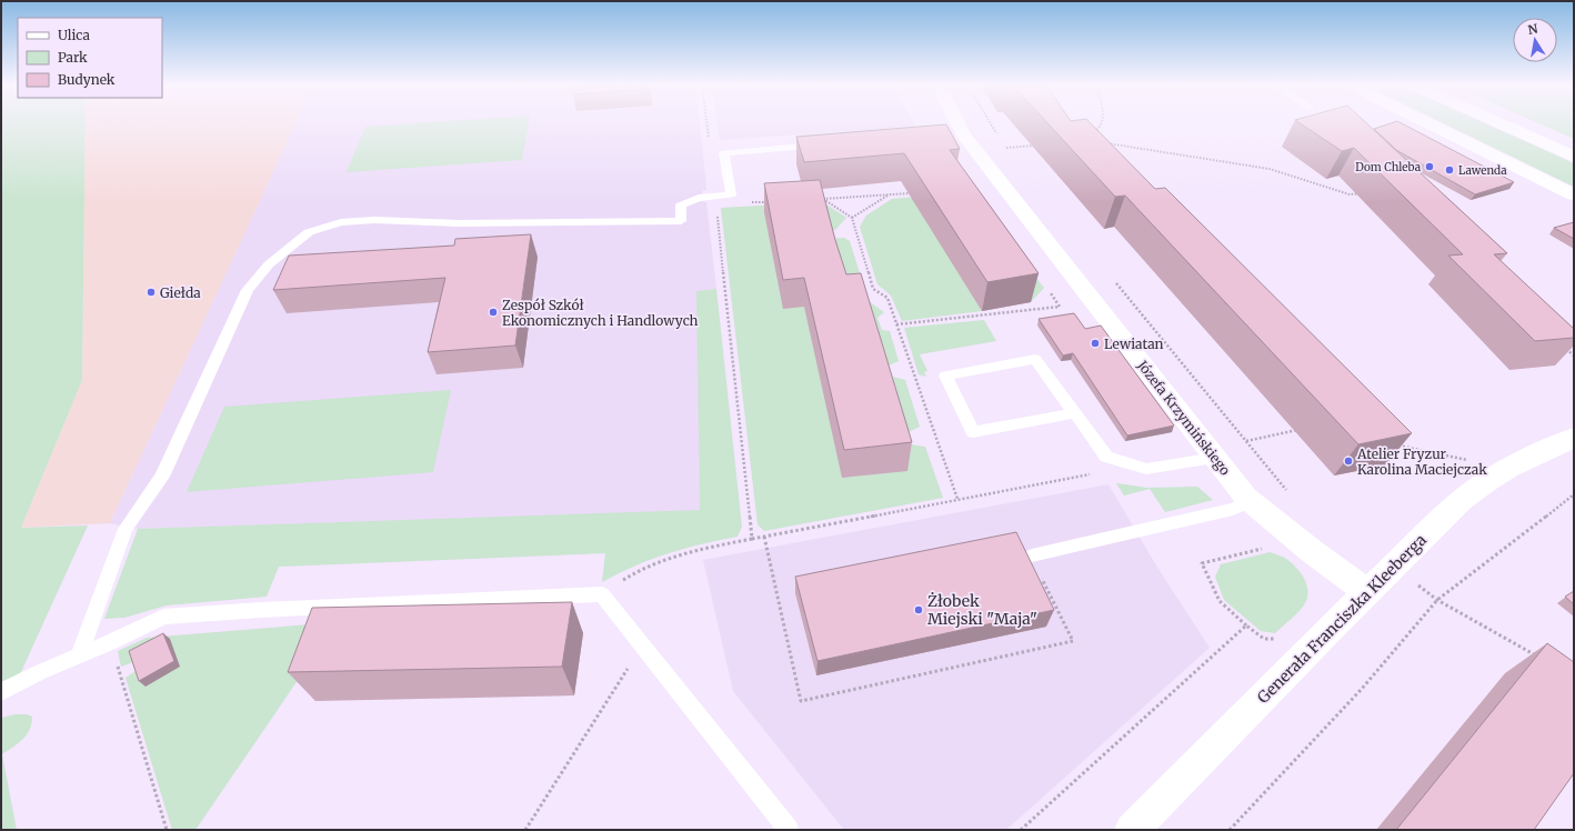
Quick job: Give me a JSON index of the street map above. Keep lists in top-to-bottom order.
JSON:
{
  "streets": {
    "street": ["Józefa Krzymińskiego", "Generała Franciszka Kleeberga"]
  },
  "crossings": [
    ["Józefa Krzymińskiego", "Generała Franciszka Kleeberga"]
  ],
  "places": [
    "Dom Chleba",
    "Lawenda",
    "Giełda",
    "Zespół Szkół Ekonomicznych i Handlowych",
    "Lewiatan",
    "Atelier Fryzur Karolina Maciejczak",
    "Żłobek Miejski \"Maja\""
  ],
  "legend": ["Ulica", "Park", "Budynek"],
  "north": "top"
}
